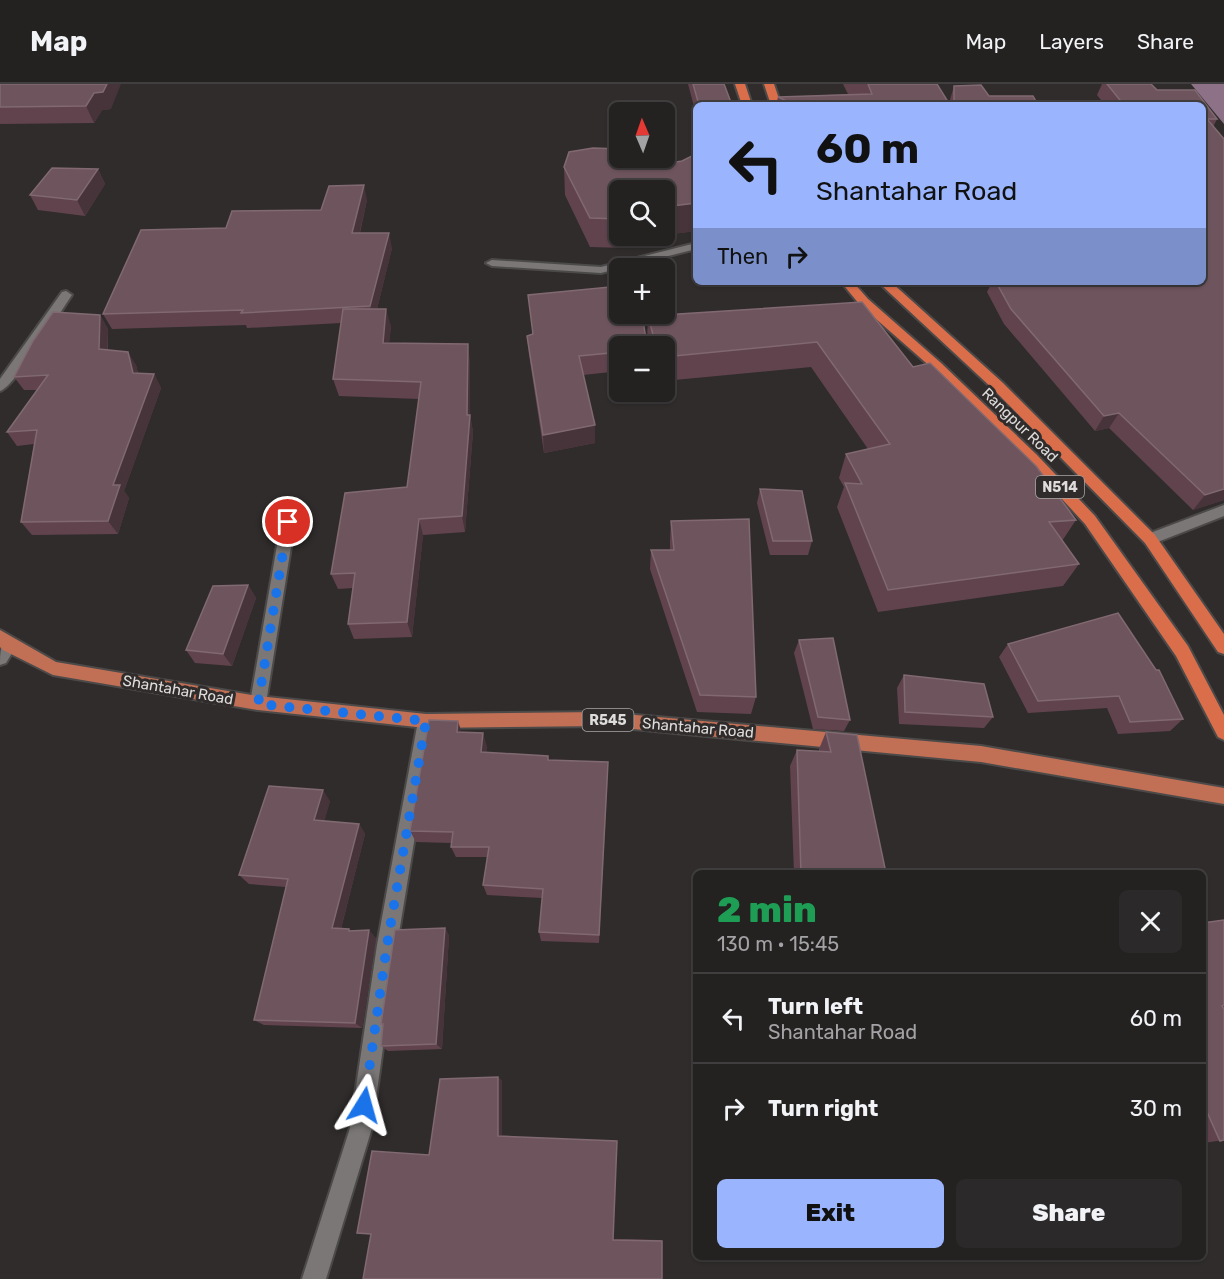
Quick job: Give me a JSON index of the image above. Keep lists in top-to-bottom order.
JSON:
{
  "streets": {
    "highway": ["Rangpur Road", "N514"],
    "main road": ["Shantahar Road", "R545"]
  },
  "north": "top",
  "page": {
    "header": "Map",
    "nav": ["Map", "Layers", "Share"],
    "map_buttons": ["+", "−"],
    "turn": ["60 m", "Shantahar Road"],
    "then": "Then",
    "heading": ["2 min", "130 m · 15:45"],
    "list": [
      {
        "name": "Turn left",
        "note": "Shantahar Road",
        "value": "60 m"
      },
      {
        "name": "Turn right",
        "value": "30 m"
      }
    ],
    "buttons": ["Exit", "Share"]
  }
}
